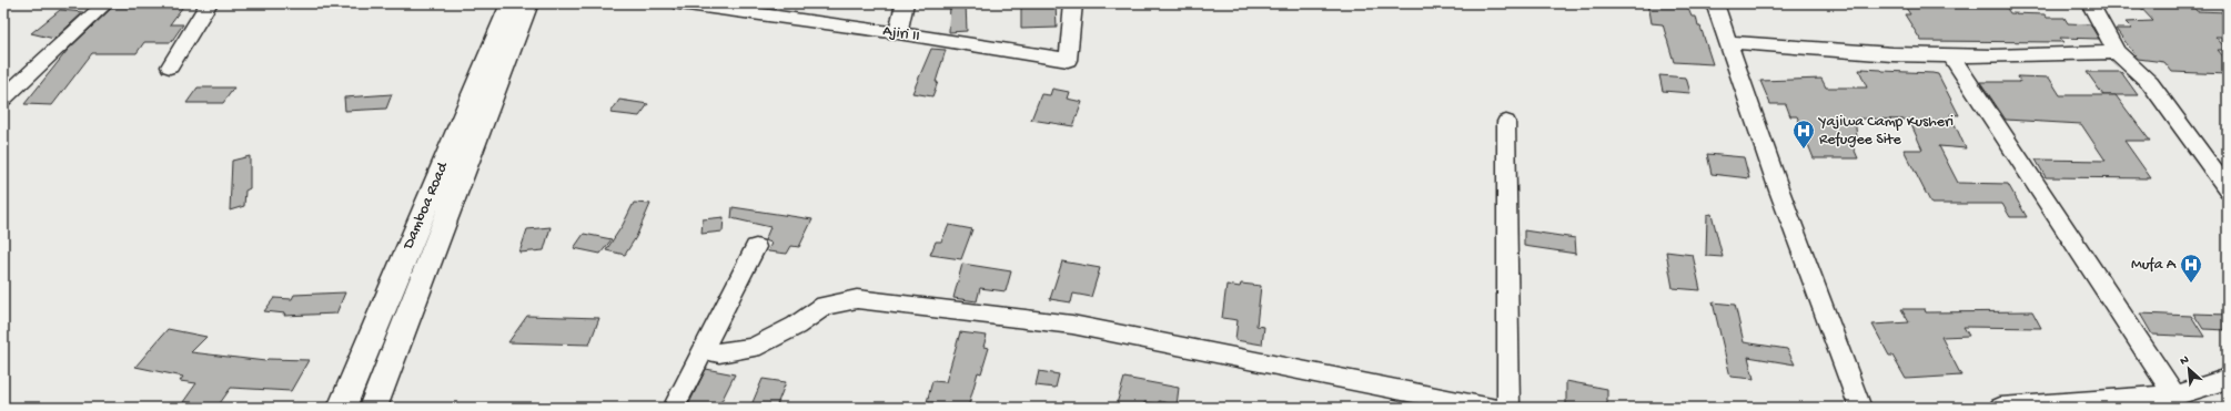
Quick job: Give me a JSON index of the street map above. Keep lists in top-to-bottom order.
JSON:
{
  "streets": {
    "main road": ["Damboa Road"],
    "street": ["Ajiri II"]
  },
  "places": {
    "hospital": ["Yajiwa Camp Kusheri Refugee Site", "Mufa A"]
  },
  "north": "top left"
}
